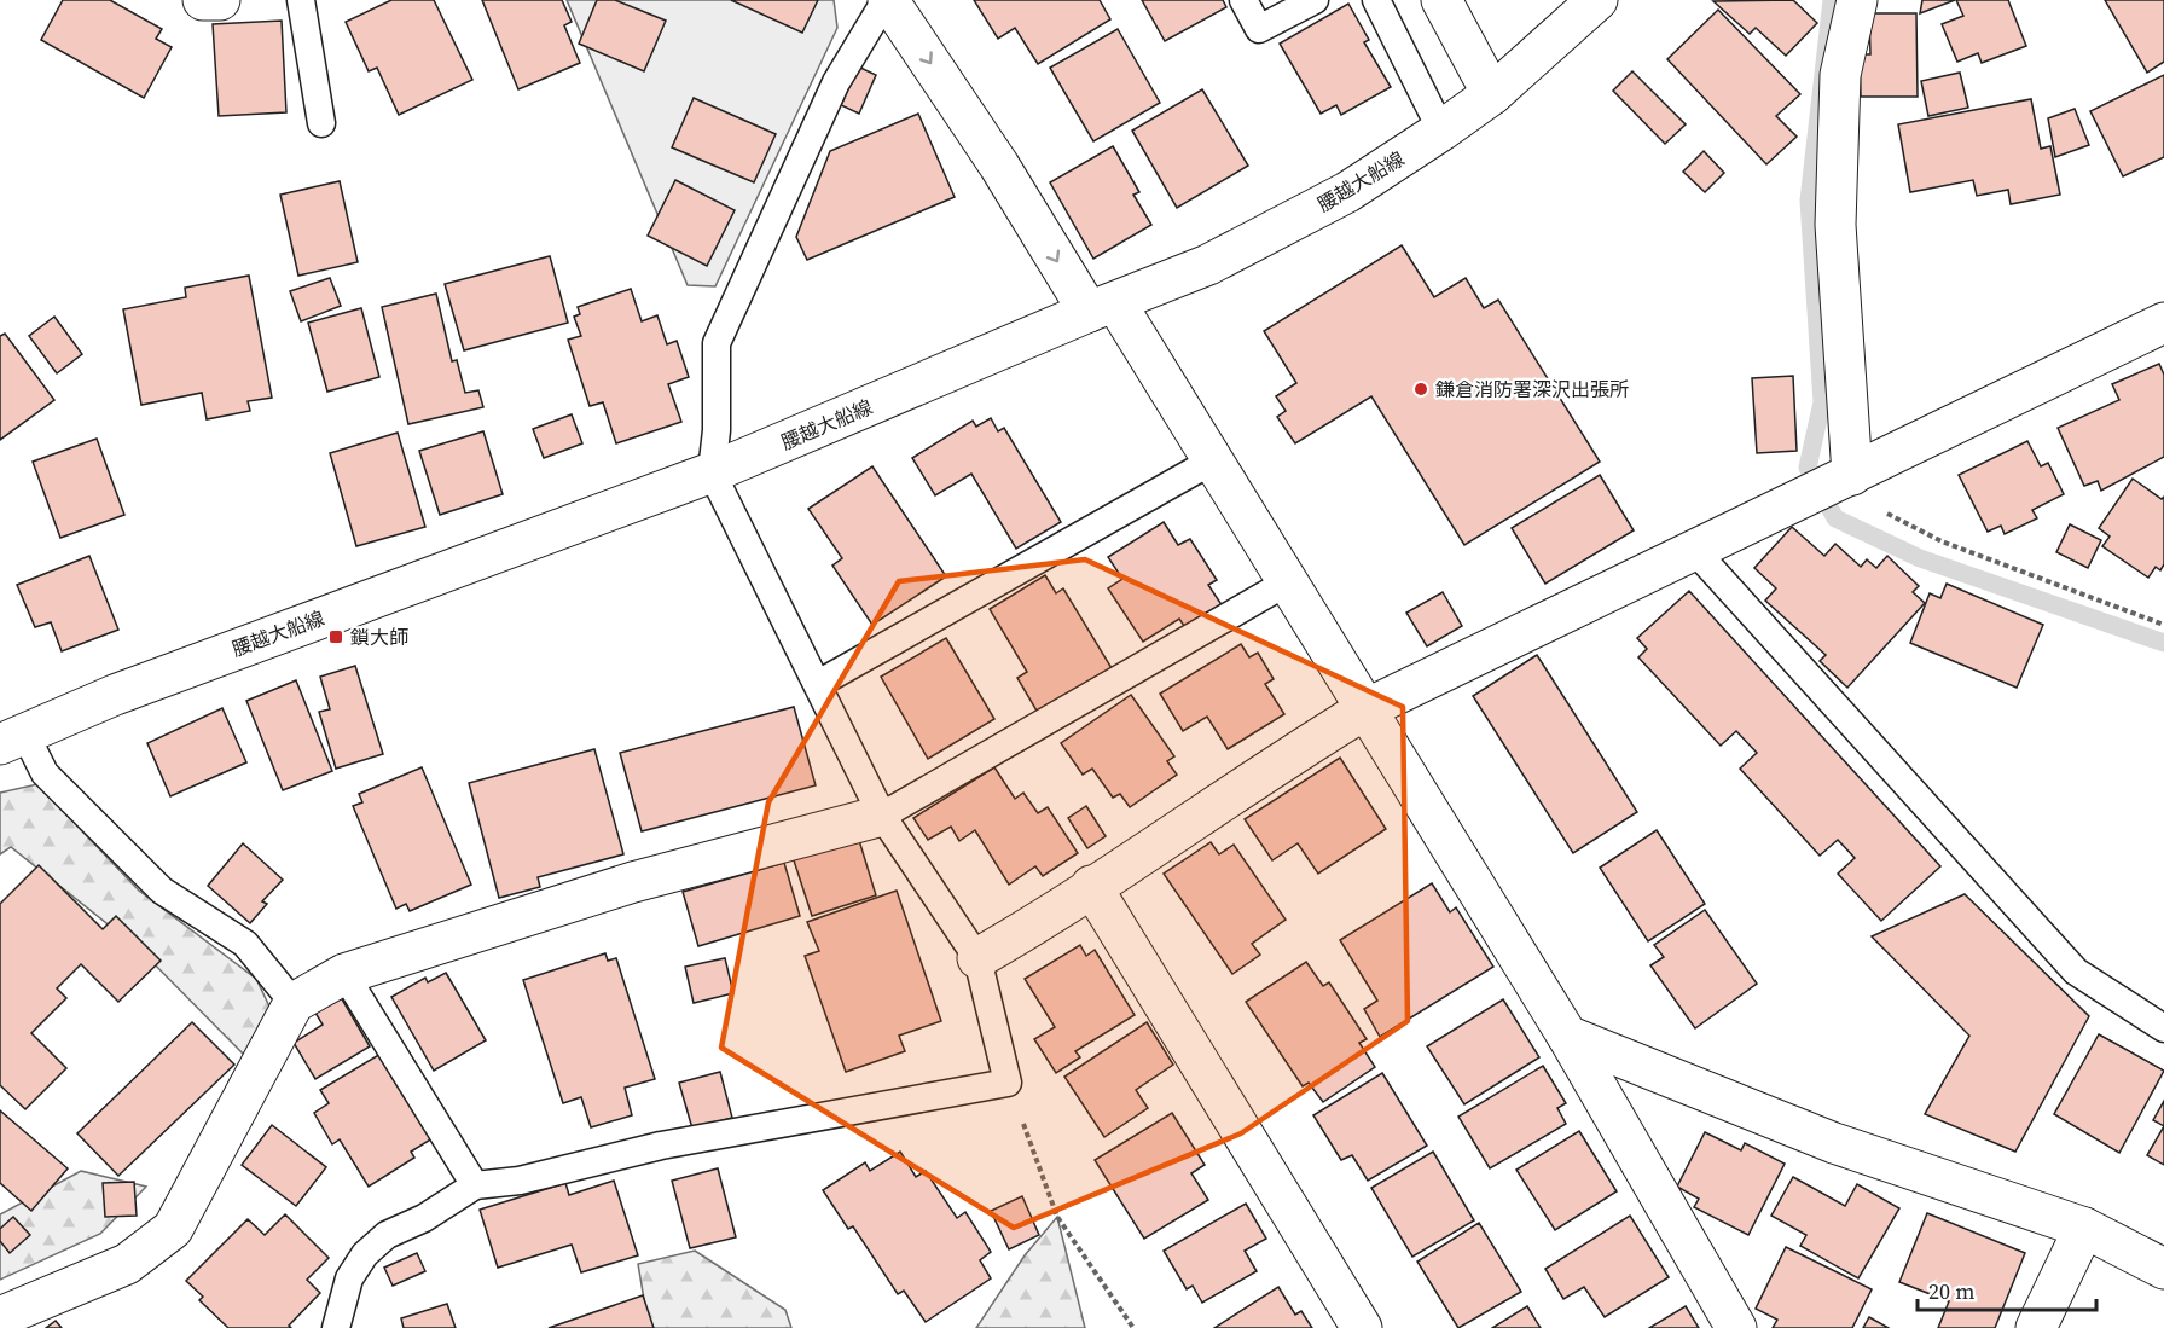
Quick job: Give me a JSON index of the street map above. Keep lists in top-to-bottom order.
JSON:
{
  "streets": {
    "street": ["腰越大船線"]
  },
  "places": {
    "other": ["鎌倉消防署深沢出張所"],
    "transit": ["鎖大師"]
  },
  "scale_bar": "20 m"
}
